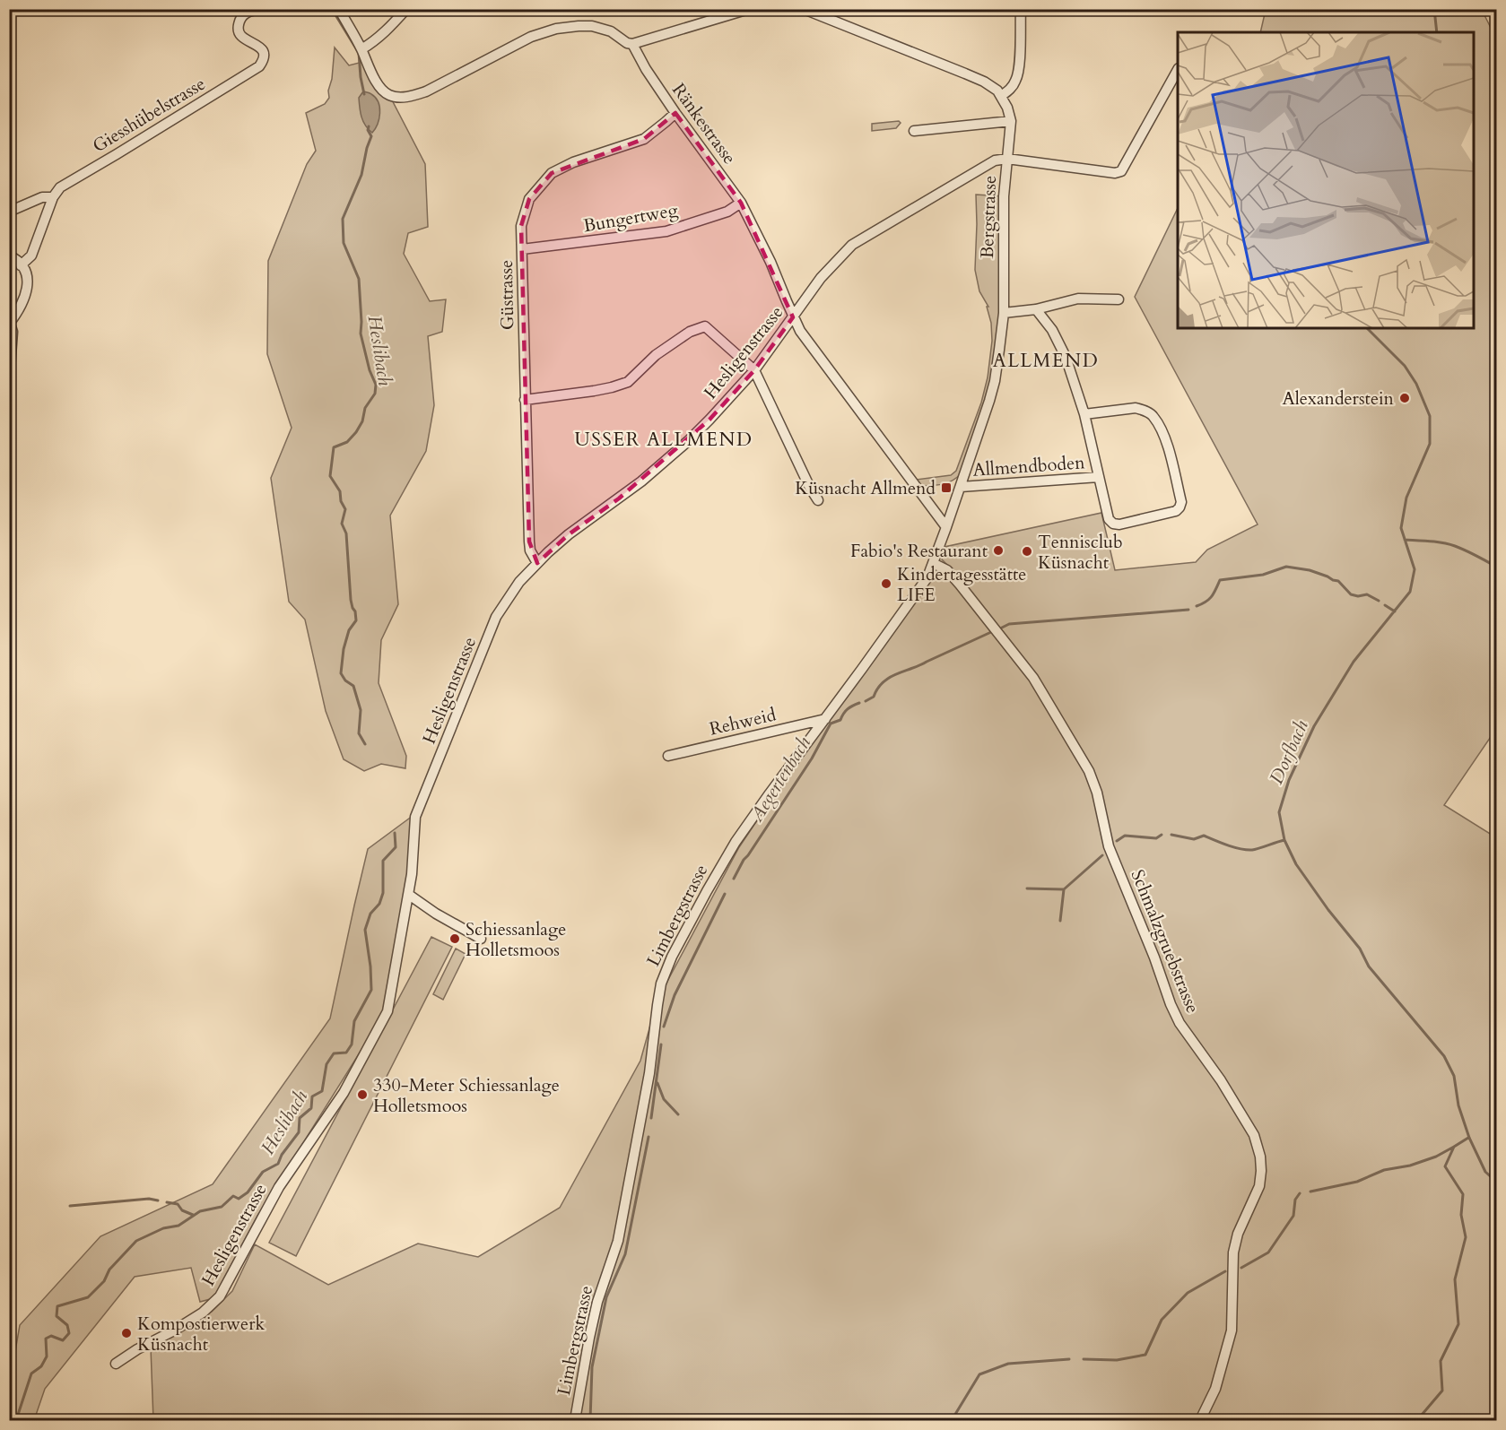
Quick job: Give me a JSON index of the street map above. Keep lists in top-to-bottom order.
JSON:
{
  "streets": {
    "street": [
      "Giesshübelstrasse",
      "Ränkestrasse",
      "Bergstrasse",
      "Bungertweg",
      "Güstrasse",
      "Hesligenstrasse",
      "Allmendboden",
      "Rehweid",
      "Limbergstrasse",
      "Schmalzgruebstrasse"
    ]
  },
  "crossings": [
    ["Ränkestrasse", "Bergstrasse"],
    ["Ränkestrasse", "Bungertweg"],
    ["Ränkestrasse", "Güstrasse"],
    ["Ränkestrasse", "Hesligenstrasse"],
    ["Bergstrasse", "Hesligenstrasse"],
    ["Bergstrasse", "Allmendboden"],
    ["Bergstrasse", "Limbergstrasse"],
    ["Bungertweg", "Güstrasse"],
    ["Güstrasse", "Hesligenstrasse"],
    ["Rehweid", "Limbergstrasse"],
    ["Limbergstrasse", "Schmalzgruebstrasse"]
  ],
  "districts": ["ALLMEND", "USSER ALLMEND"],
  "water": ["Heslibach", "Dorfbach", "Aegertenbach"],
  "places": {
    "other": [
      "Alexanderstein",
      "Fabio's Restaurant",
      "Tennisclub Küsnacht",
      "Kindertagesstätte LIFE",
      "Schiessanlage Holletsmoos",
      "330-Meter Schiessanlage Holletsmoos",
      "Kompostierwerk Küsnacht"
    ],
    "transit": ["Küsnacht Allmend"]
  }
}
